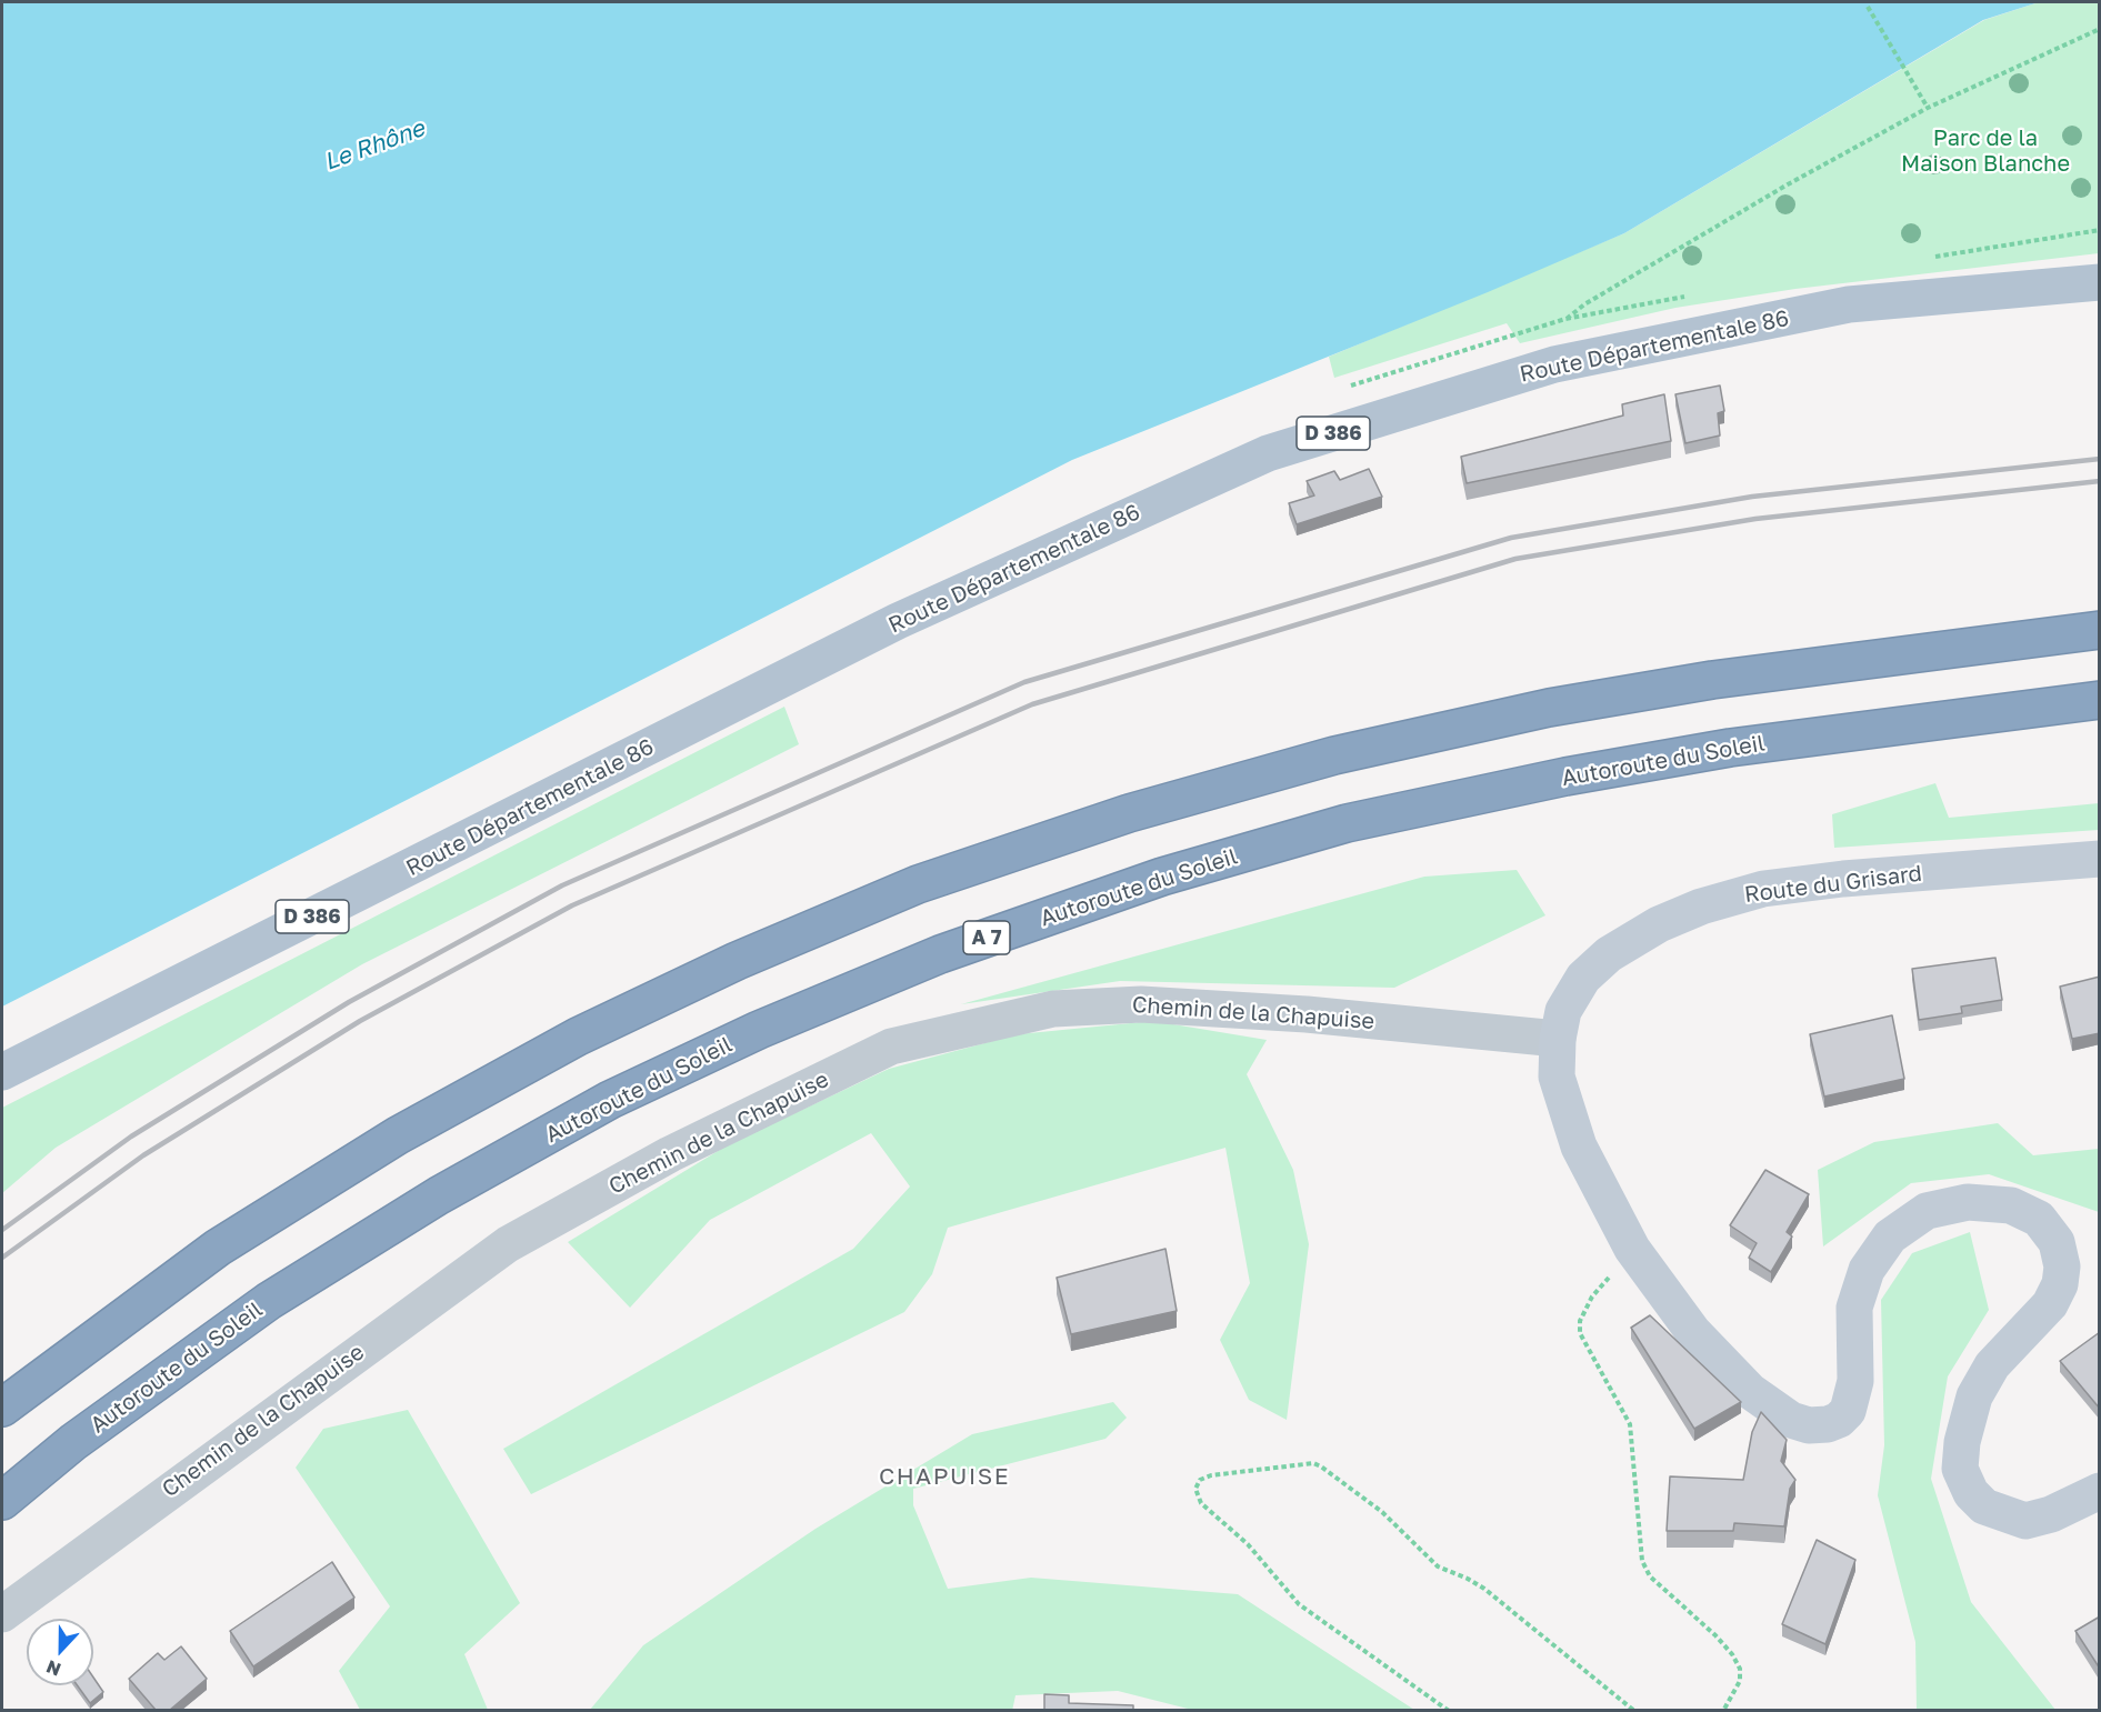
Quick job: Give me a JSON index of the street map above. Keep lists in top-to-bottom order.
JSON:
{
  "streets": {
    "highway": ["Autoroute du Soleil", "A 7"],
    "main road": ["Route Départementale 86", "D 386"],
    "street": ["Route du Grisard", "Chemin de la Chapuise"]
  },
  "crossings": [
    ["Route du Grisard", "Chemin de la Chapuise"]
  ],
  "districts": ["CHAPUISE"],
  "water": ["Le Rhône"],
  "parks": ["Parc de la Maison Blanche"],
  "north": "bottom"
}
